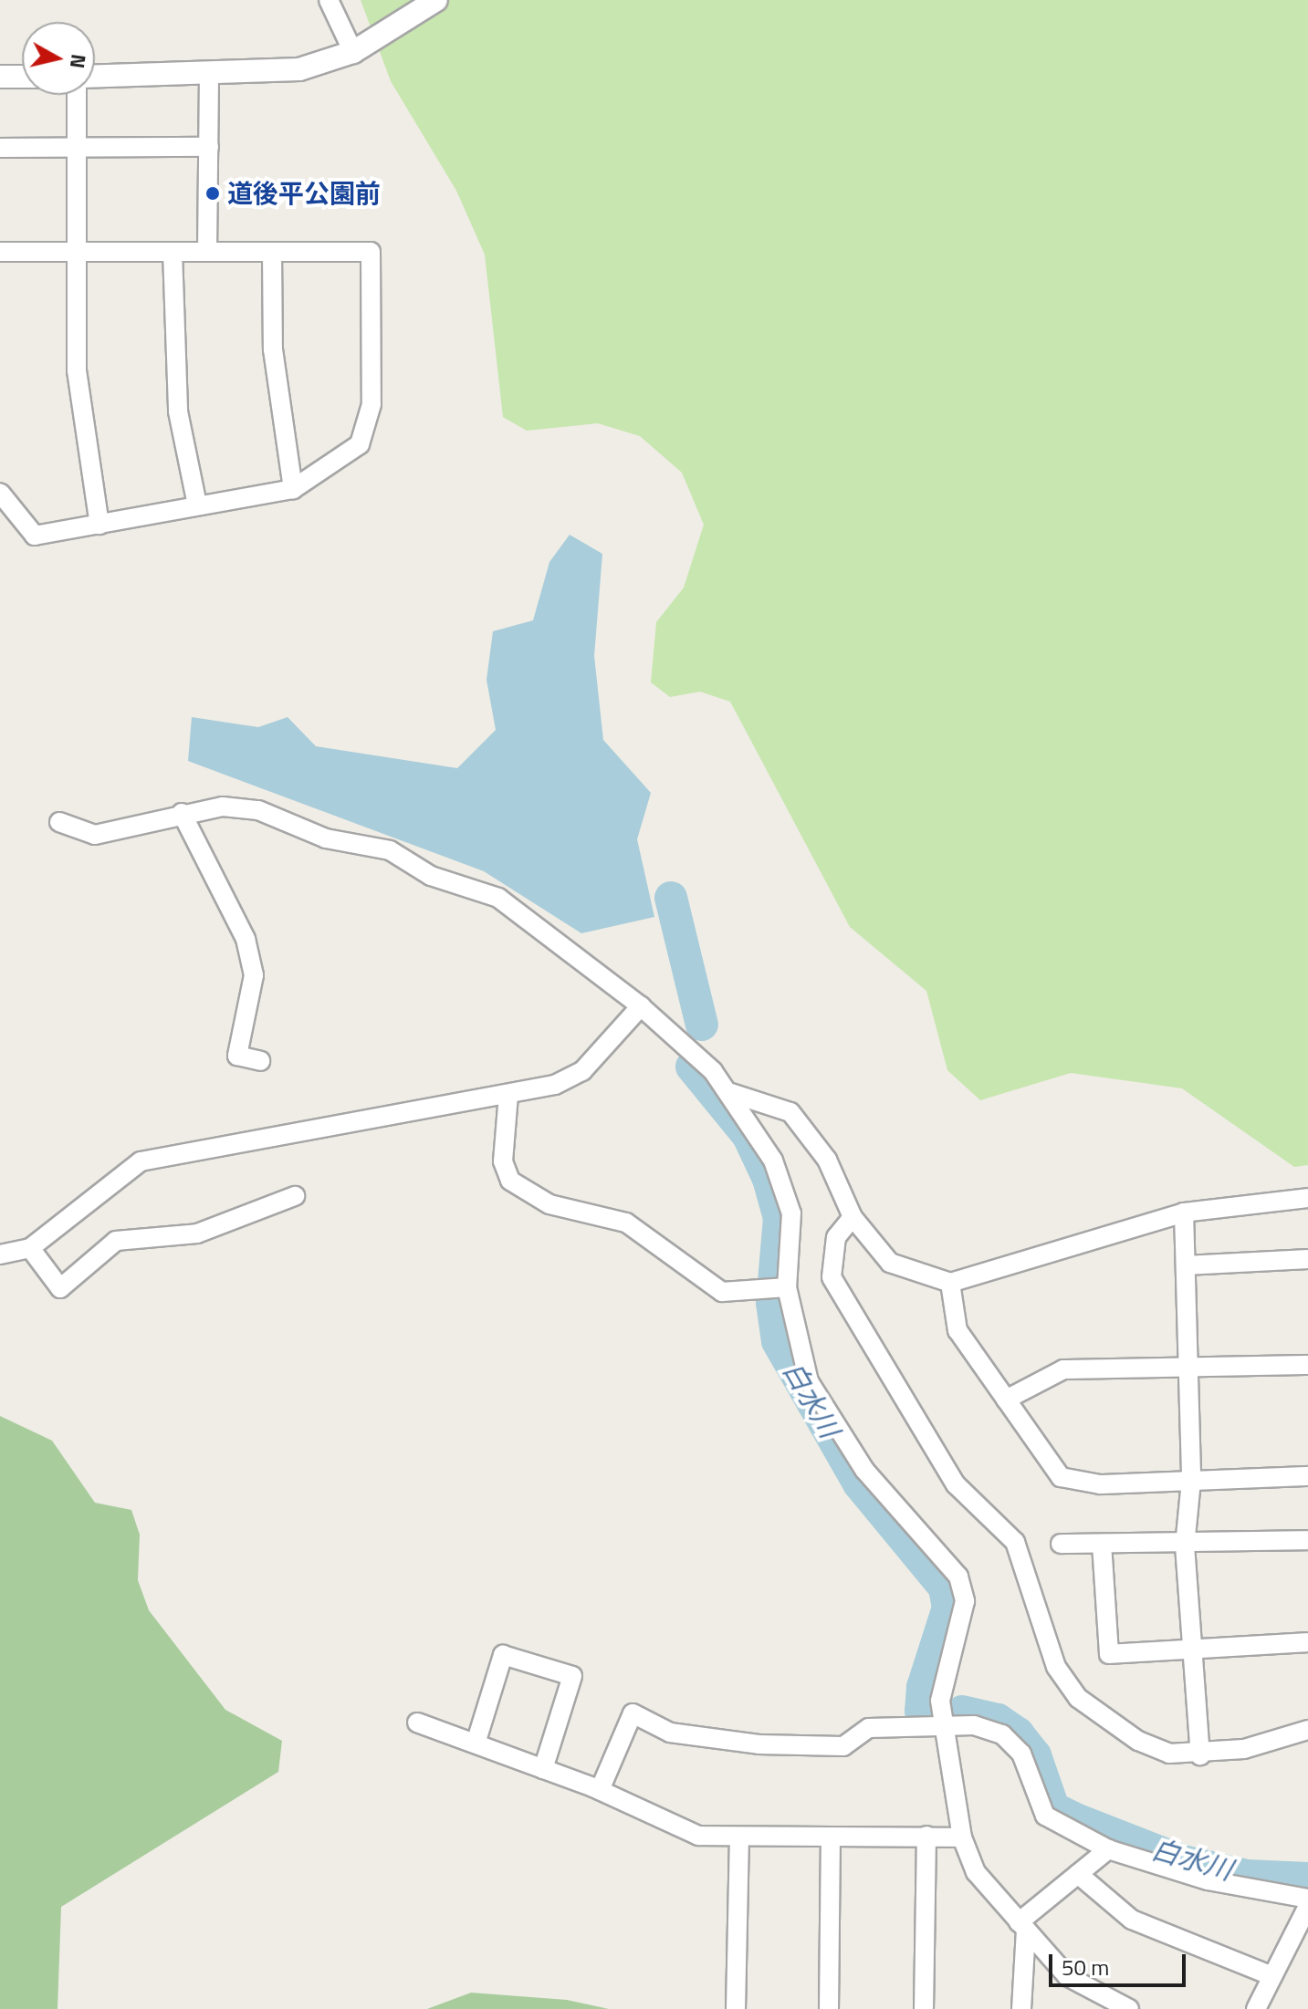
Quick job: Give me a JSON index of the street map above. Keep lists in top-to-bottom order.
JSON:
{
  "water": ["白水川"],
  "places": ["道後平公園前"],
  "scale_bar": "50 m",
  "north": "right"
}
